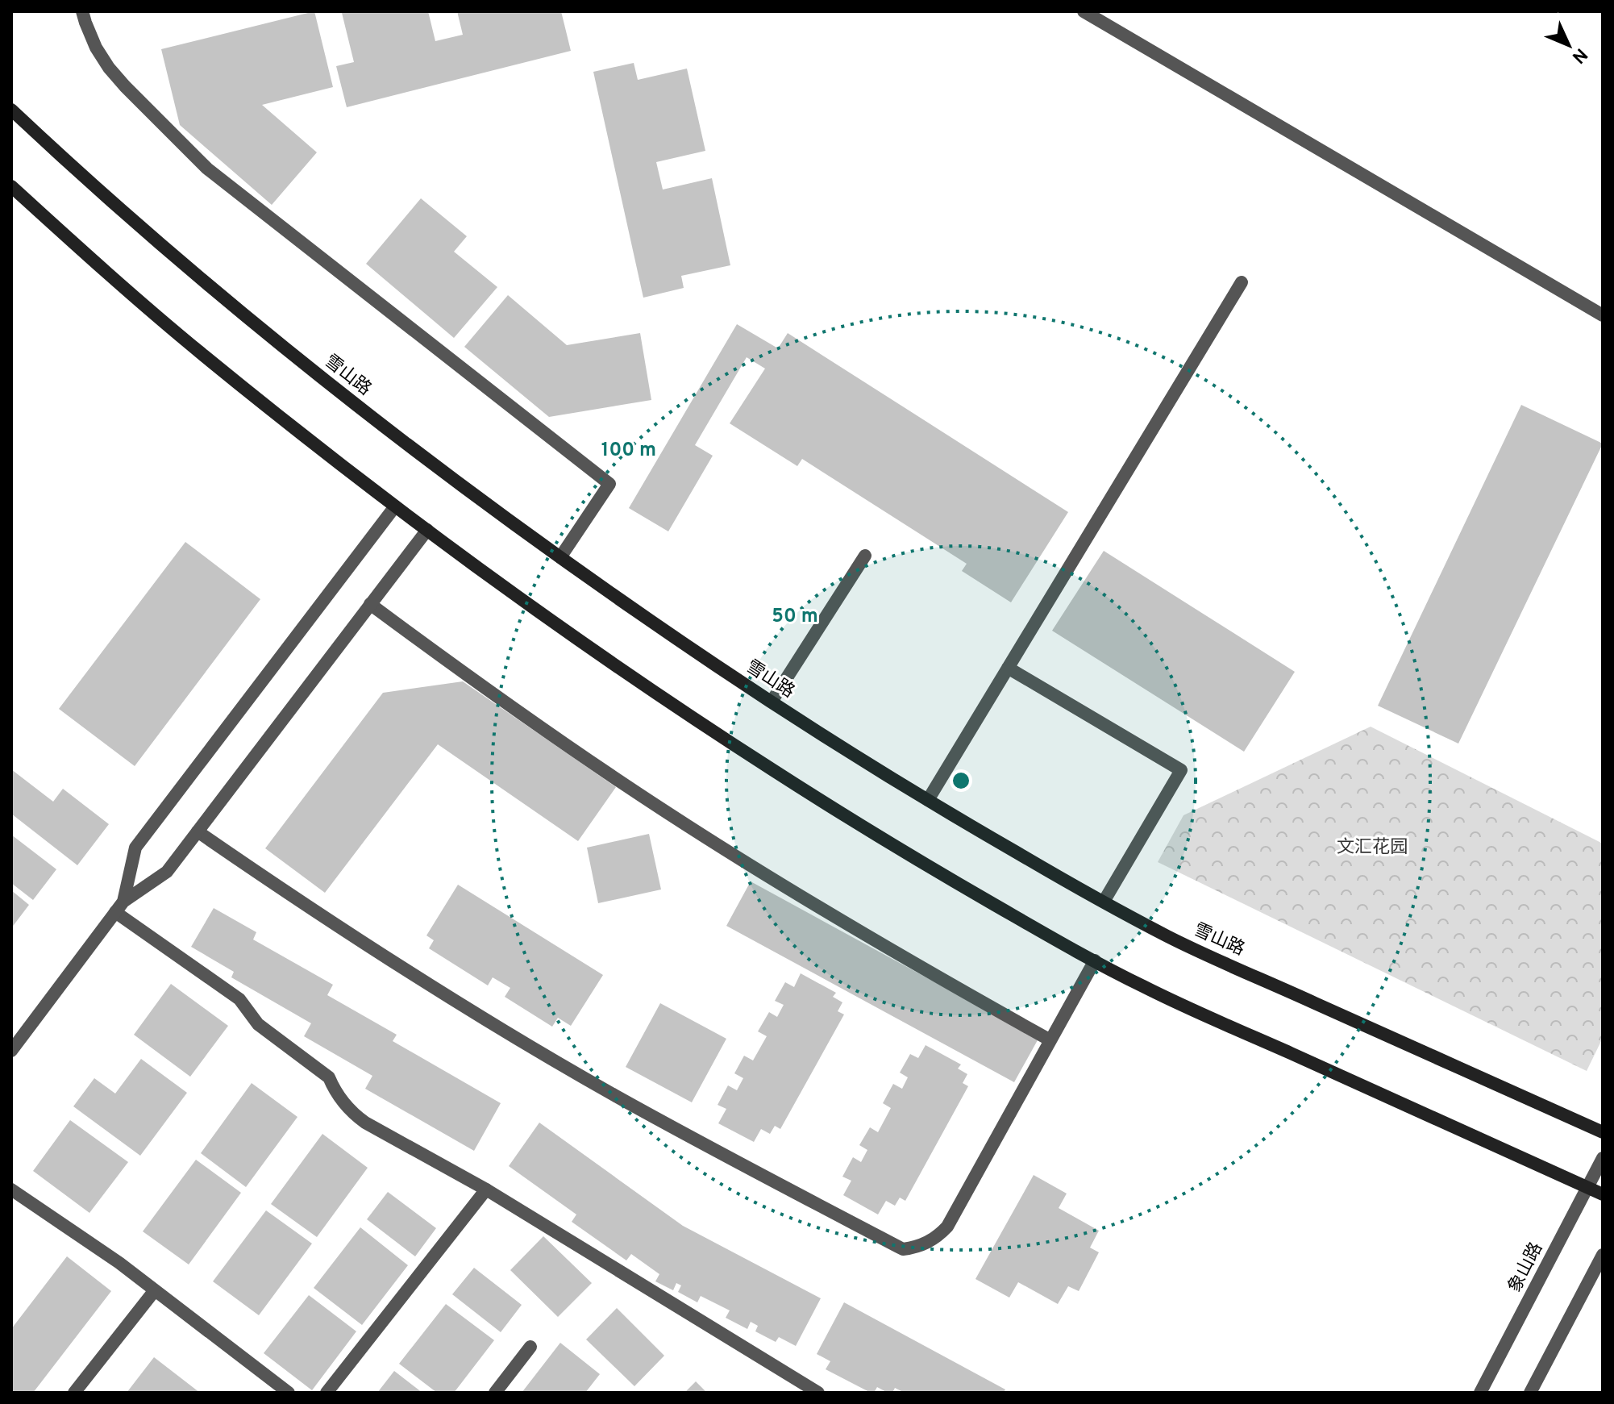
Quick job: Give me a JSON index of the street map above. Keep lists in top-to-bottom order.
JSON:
{
  "streets": {
    "main road": ["雪山路"],
    "street": ["象山路"]
  },
  "parks": ["文汇花园"],
  "north": "bottom right",
  "rings": ["100 m", "50 m"]
}
